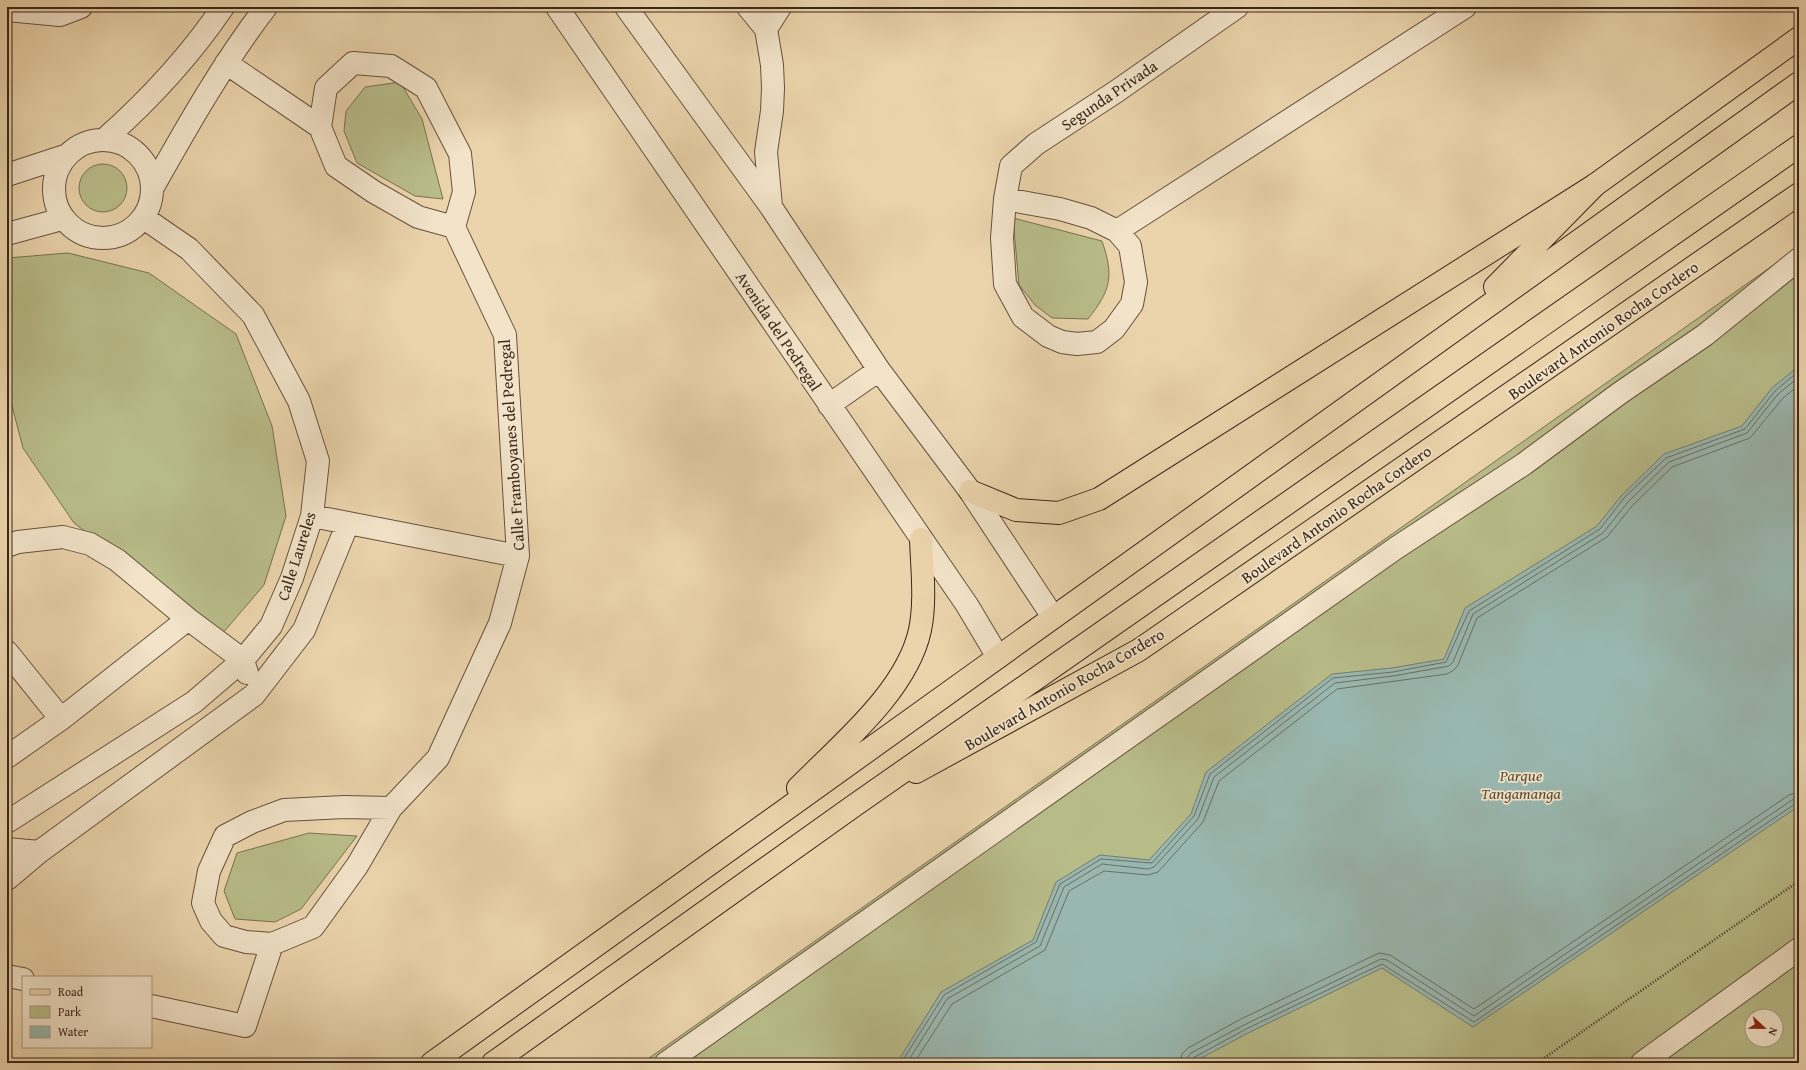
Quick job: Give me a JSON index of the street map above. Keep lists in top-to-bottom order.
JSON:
{
  "streets": {
    "main road": ["Boulevard Antonio Rocha Cordero"],
    "street": [
      "Segunda Privada",
      "Avenida del Pedregal",
      "Calle Framboyanes del Pedregal",
      "Calle Laureles"
    ]
  },
  "parks": ["Parque Tangamanga"],
  "legend": ["Road", "Park", "Water"],
  "north": "right"
}
